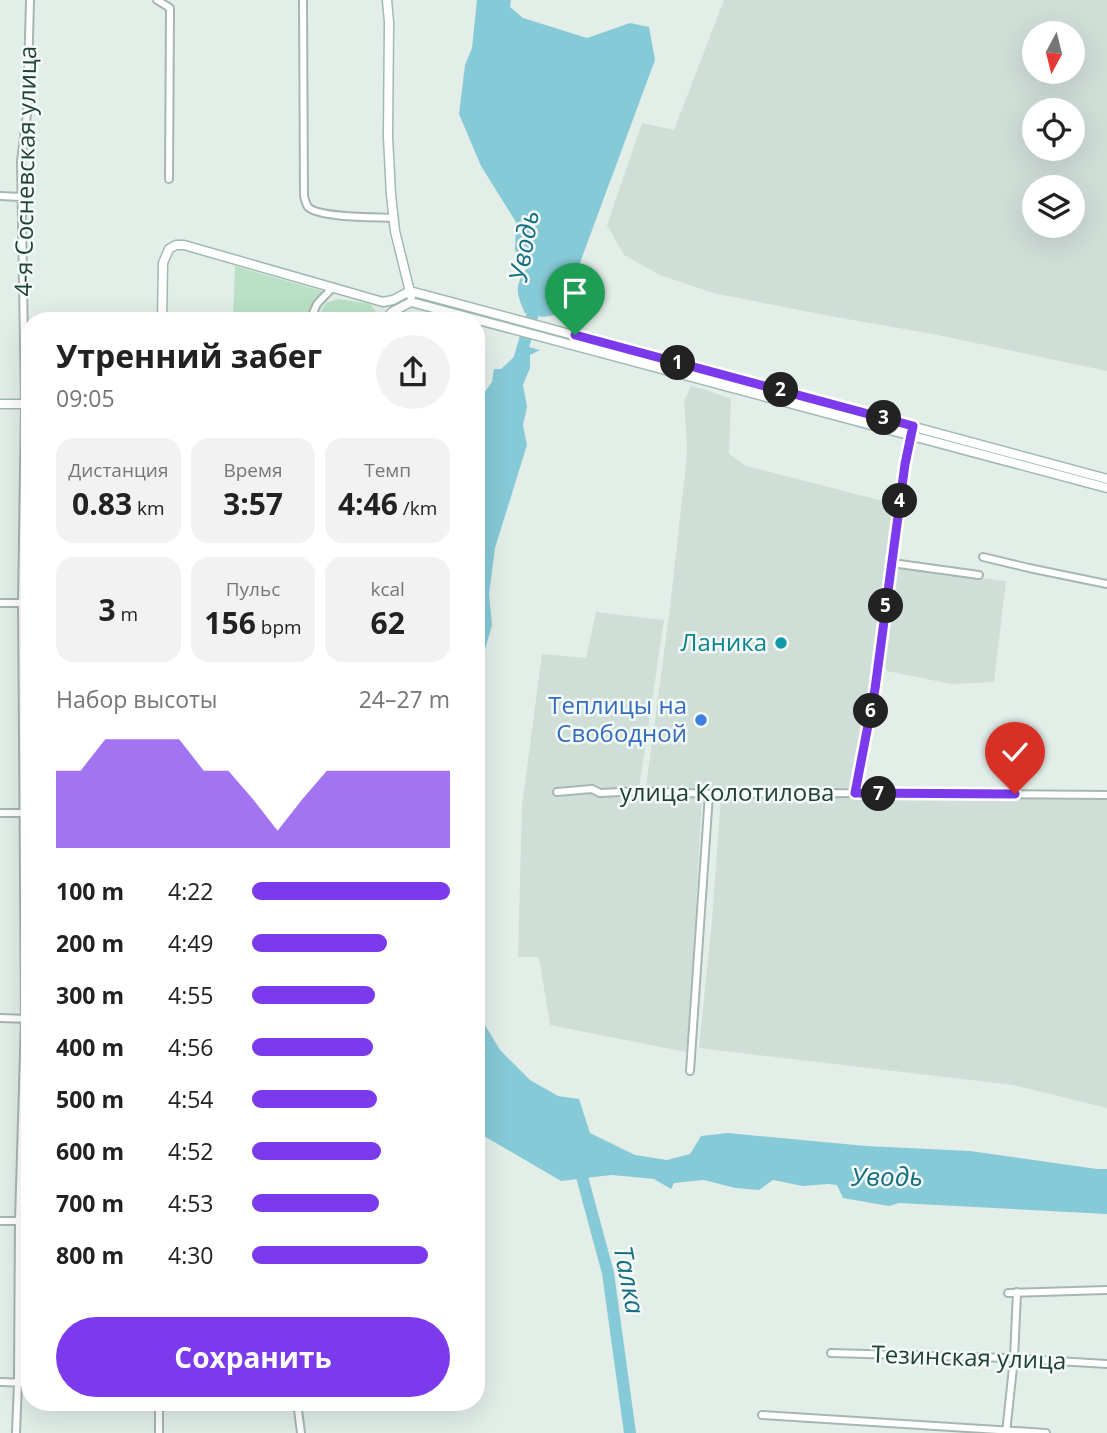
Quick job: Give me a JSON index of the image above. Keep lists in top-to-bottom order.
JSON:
{
  "streets": {
    "street": ["4-я Сосневская улица", "улица Колотилова", "Тезинская улица"]
  },
  "water": ["Уводь", "Талка"],
  "places": ["Ланика", "Теплицы на Свободной"],
  "north": "bottom",
  "page": {
    "heading": ["Утренний забег", "09:05"],
    "pins": [
      "1",
      "2",
      "3",
      "4",
      "5",
      "6",
      "7"
    ],
    "stats": [
      ["Дистанция", "0.83 km"],
      ["Время", "3:57"],
      ["Темп", "4:46 /km"],
      ["3 m"],
      ["Пульс", "156 bpm"],
      ["kcal", "62"]
    ],
    "chart": ["Набор высоты", "24–27 m"],
    "list": [
      {
        "name": "100 m",
        "note": "4:22"
      },
      {
        "name": "200 m",
        "note": "4:49"
      },
      {
        "name": "300 m",
        "note": "4:55"
      },
      {
        "name": "400 m",
        "note": "4:56"
      },
      {
        "name": "500 m",
        "note": "4:54"
      },
      {
        "name": "600 m",
        "note": "4:52"
      },
      {
        "name": "700 m",
        "note": "4:53"
      },
      {
        "name": "800 m",
        "note": "4:30"
      }
    ],
    "buttons": "Сохранить"
  }
}
